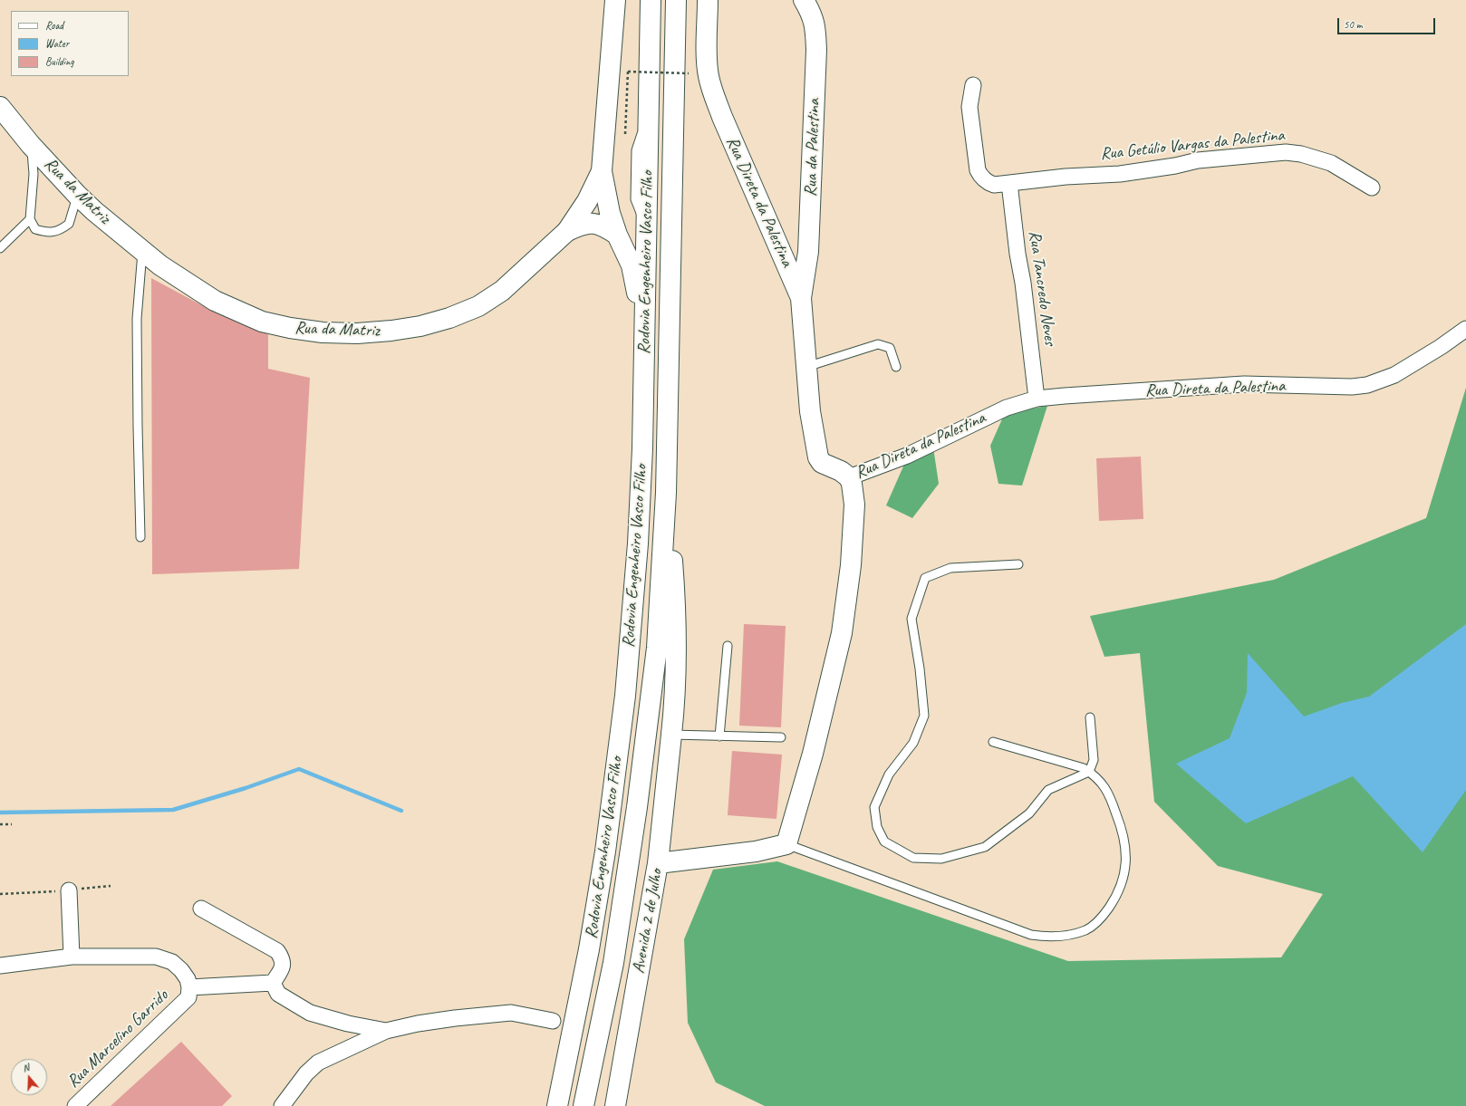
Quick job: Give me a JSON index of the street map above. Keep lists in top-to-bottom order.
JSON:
{
  "streets": {
    "main road": [
      "Rua da Palestina",
      "Rua da Matriz",
      "Rua Direta da Palestina",
      "Rodovia Engenheiro Vasco Filho",
      "Avenida 2 de Julho"
    ],
    "street": ["Rua Getúlio Vargas da Palestina", "Rua Tancredo Neves", "Rua Marcelino Garrido"]
  },
  "crossings": [
    ["Rua Getúlio Vargas da Palestina", "Rua Tancredo Neves"],
    ["Rua da Palestina", "Rua Direta da Palestina"],
    ["Rua Direta da Palestina", "Rua Tancredo Neves"],
    ["Rodovia Engenheiro Vasco Filho", "Avenida 2 de Julho"]
  ],
  "legend": ["Road", "Water", "Building"],
  "scale_bar": "50 m",
  "north": "top"
}
